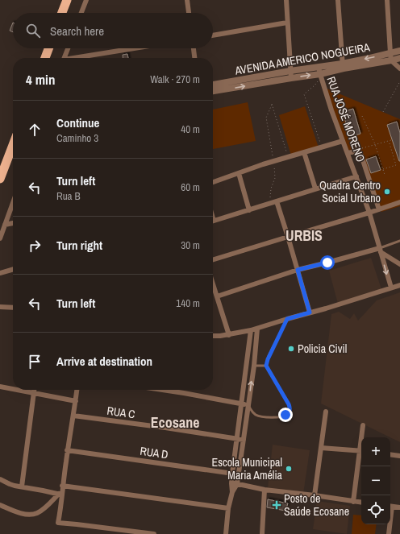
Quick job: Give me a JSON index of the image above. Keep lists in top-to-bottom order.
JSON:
{
  "streets": {
    "street": [
      "AVENIDA AMERICO NOGUEIRA",
      "RUA JOSÉ MORENO",
      "RUA C",
      "RUA D"
    ]
  },
  "crossings": [
    ["AVENIDA AMERICO NOGUEIRA", "RUA JOSÉ MORENO"]
  ],
  "districts": ["URBIS", "Ecosane"],
  "places": {
    "other": ["Quadra Centro Social Urbano", "Policia Civil", "Escola Municipal Maria Amélia"],
    "health": ["Posto de Saúde Ecosane"]
  },
  "page": {
    "search": "Search here",
    "heading": ["4 min", "Walk · 270 m"],
    "list": [
      ["Continue", "Caminho 3", "40 m"],
      ["Turn left", "Rua B", "60 m"],
      ["Turn right", "30 m"],
      ["Turn left", "140 m"],
      "Arrive at destination"
    ],
    "map_buttons": ["+", "−"]
  }
}
